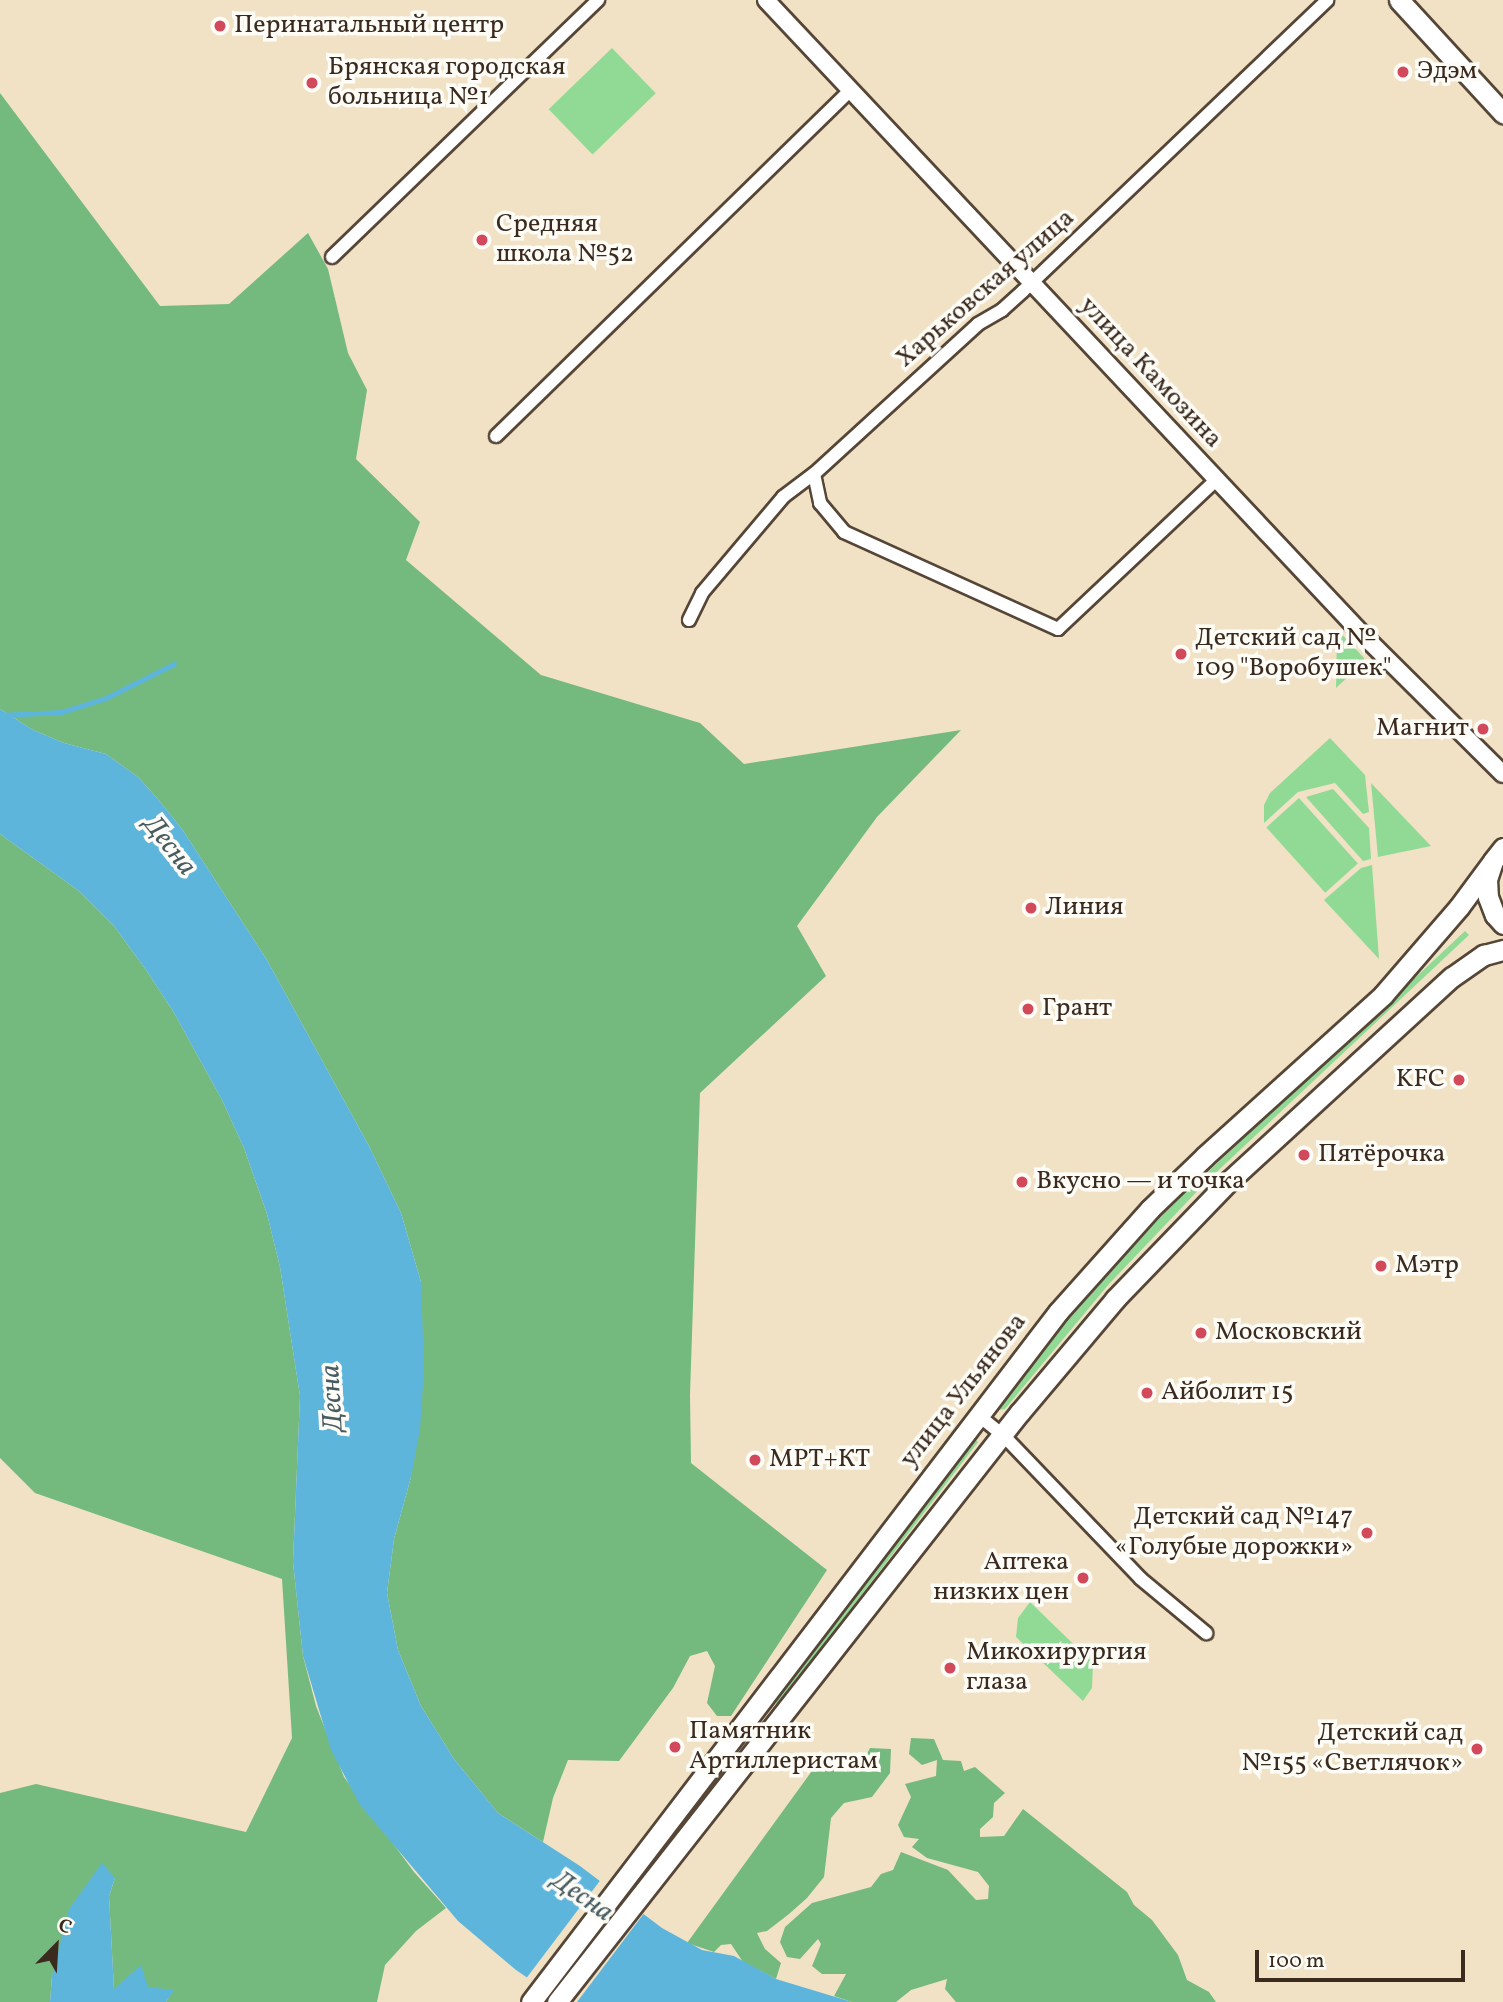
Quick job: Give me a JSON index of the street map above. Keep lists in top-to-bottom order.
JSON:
{
  "streets": {
    "main road": ["улица Ульянова"],
    "street": ["Харьковская улица", "улица Камозина"]
  },
  "crossings": [
    ["Харьковская улица", "улица Камозина"]
  ],
  "water": ["Десна"],
  "places": [
    "Перинатальный центр",
    "Эдэм",
    "Брянская городская больница №1",
    "Средняя школа №52",
    "Детский сад № 109 \"Воробушек\"",
    "Магнит",
    "Линия",
    "Грант",
    "KFC",
    "Пятёрочка",
    "Вкусно — и точка",
    "Мэтр",
    "Московский",
    "Айболит 15",
    "МРТ+КТ",
    "Детский сад №147 «Голубые дорожки»",
    "Аптека низких цен",
    "Микохирургия глаза",
    "Памятник Артиллеристам",
    "Детский сад №155 «Светлячок»"
  ],
  "scale_bar": "100 m",
  "north": "top right"
}
